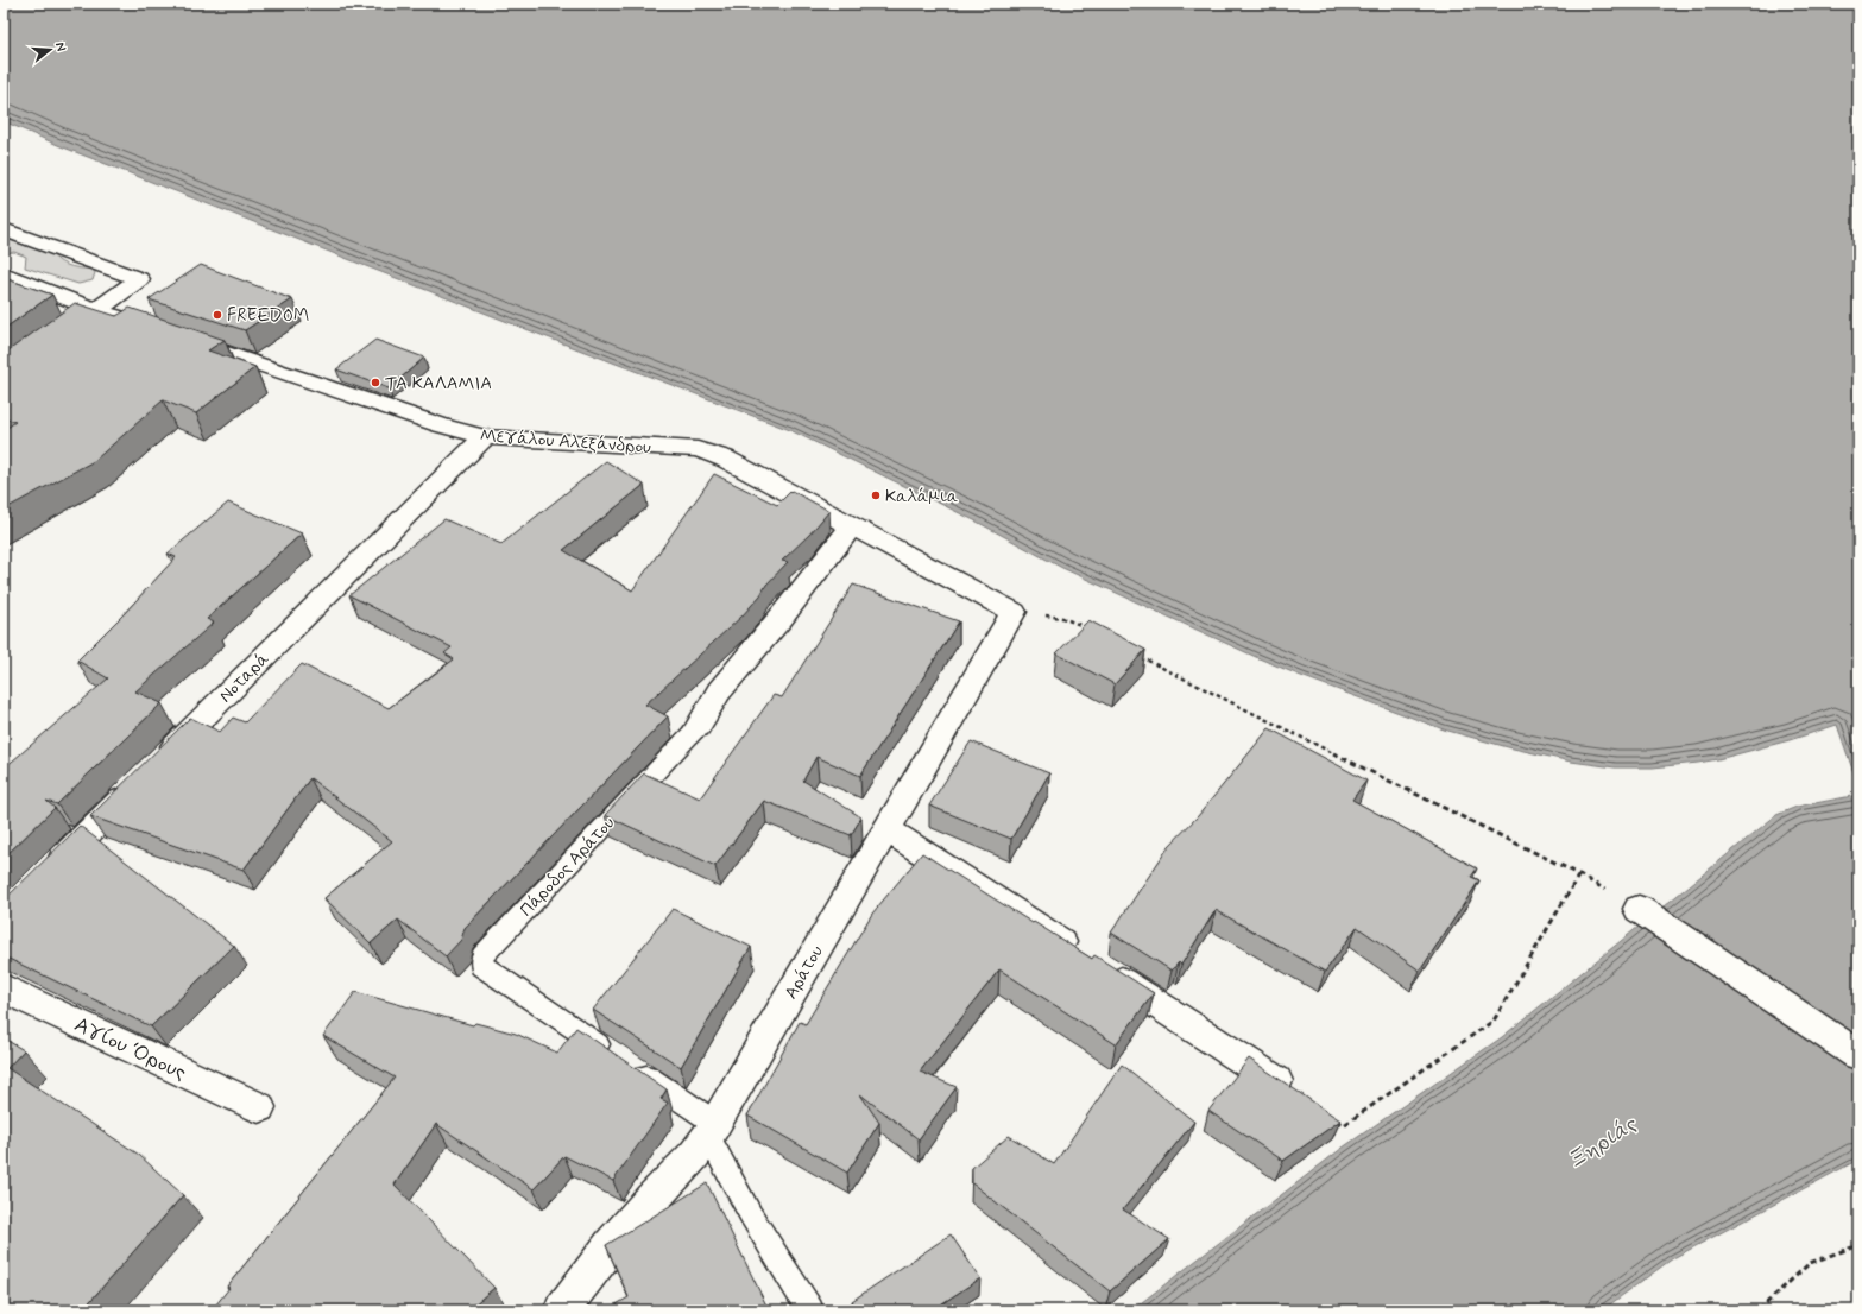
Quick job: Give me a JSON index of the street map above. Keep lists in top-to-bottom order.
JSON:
{
  "streets": {
    "street": [
      "Μεγάλου Αλεξάνδρου",
      "Νοταρά",
      "Πάροδος Αράτου",
      "Αράτου",
      "Αγίου Όρους"
    ]
  },
  "crossings": [
    ["Μεγάλου Αλεξάνδρου", "Νοταρά"],
    ["Μεγάλου Αλεξάνδρου", "Πάροδος Αράτου"],
    ["Μεγάλου Αλεξάνδρου", "Αράτου"],
    ["Πάροδος Αράτου", "Αράτου"]
  ],
  "water": ["Ξηριάς"],
  "places": ["FREEDOM", "ΤΑ ΚΑΛΑΜΙΑ", "Καλάμια"],
  "north": "right"
}
